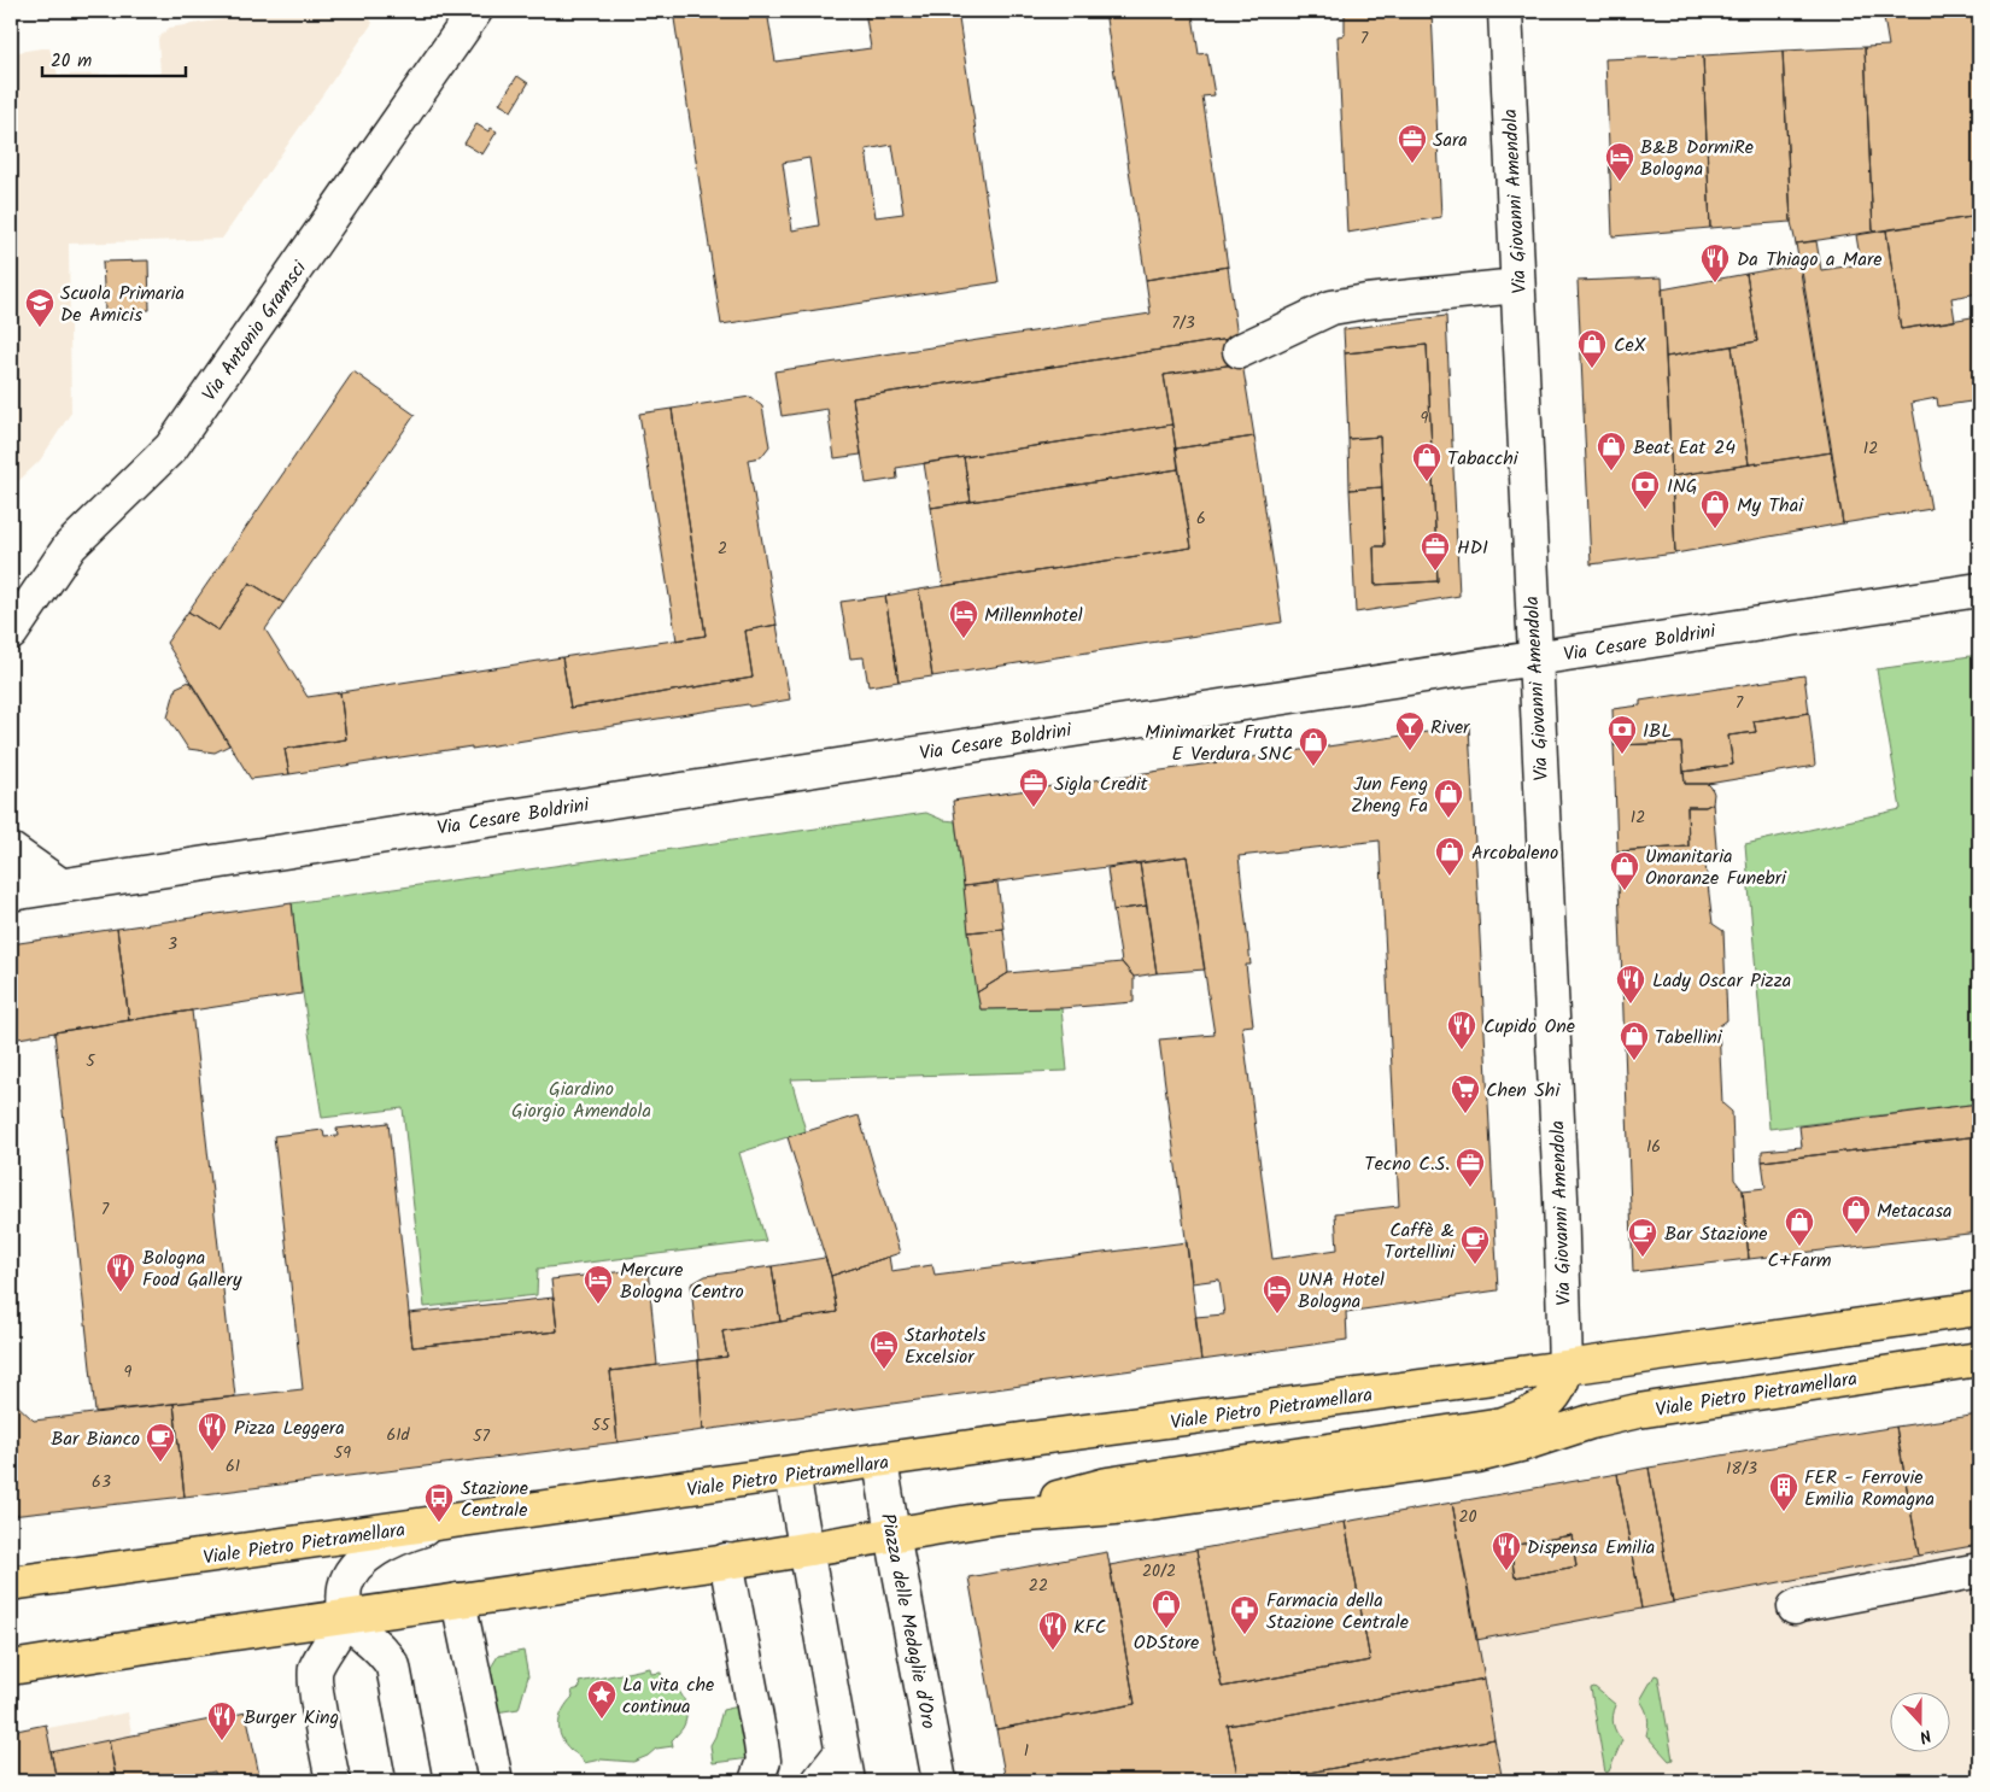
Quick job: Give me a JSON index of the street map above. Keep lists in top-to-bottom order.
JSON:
{
  "streets": {
    "main road": ["Viale Pietro Pietramellara"],
    "street": [
      "Via Giovanni Amendola",
      "Via Antonio Gramsci",
      "Via Cesare Boldrini",
      "Piazza delle Medaglie d'Oro"
    ]
  },
  "crossings": [
    ["Via Giovanni Amendola", "Via Cesare Boldrini"],
    ["Via Giovanni Amendola", "Viale Pietro Pietramellara"],
    ["Viale Pietro Pietramellara", "Piazza delle Medaglie d'Oro"]
  ],
  "parks": ["Giardino Giorgio Amendola"],
  "places": {
    "office": [
      "Sara",
      "HDI",
      "Sigla Credit",
      "Tecno C.S."
    ],
    "hotel": [
      "B&B DormiRe Bologna",
      "Millennhotel",
      "Mercure Bologna Centro",
      "UNA Hotel Bologna",
      "Starhotels Excelsior"
    ],
    "restaurant": [
      "Da Thiago a Mare",
      "Lady Oscar Pizza",
      "Cupido One",
      "Bologna Food Gallery",
      "Pizza Leggera",
      "Dispensa Emilia",
      "KFC",
      "Burger King"
    ],
    "school or university": ["Scuola Primaria De Amicis"],
    "shop": [
      "CeX",
      "Beat Eat 24",
      "Tabacchi",
      "My Thai",
      "Minimarket Frutta E Verdura SNC",
      "Jun Feng Zheng Fa",
      "Arcobaleno",
      "Umanitaria Onoranze Funebri",
      "Tabellini",
      "Metacasa",
      "C+Farm",
      "ODStore"
    ],
    "bank": ["ING", "IBL"],
    "bar": ["River"],
    "supermarket": ["Chen Shi"],
    "cafe": ["Bar Stazione", "Caffè & Tortellini", "Bar Bianco"],
    "building": ["FER - Ferrovie Emilia Romagna"],
    "bus stop": ["Stazione Centrale"],
    "pharmacy": ["Farmacia della Stazione Centrale"],
    "place": ["La vita che continua"]
  },
  "house_numbers": [
    "7",
    "7/3",
    "9",
    "12",
    "6",
    "2",
    "7",
    "12",
    "3",
    "5",
    "16",
    "7",
    "9",
    "55",
    "61d",
    "57",
    "59",
    "61",
    "18/3",
    "63",
    "20",
    "20/2",
    "22",
    "1"
  ],
  "scale_bar": "20 m",
  "north": "bottom"
}
